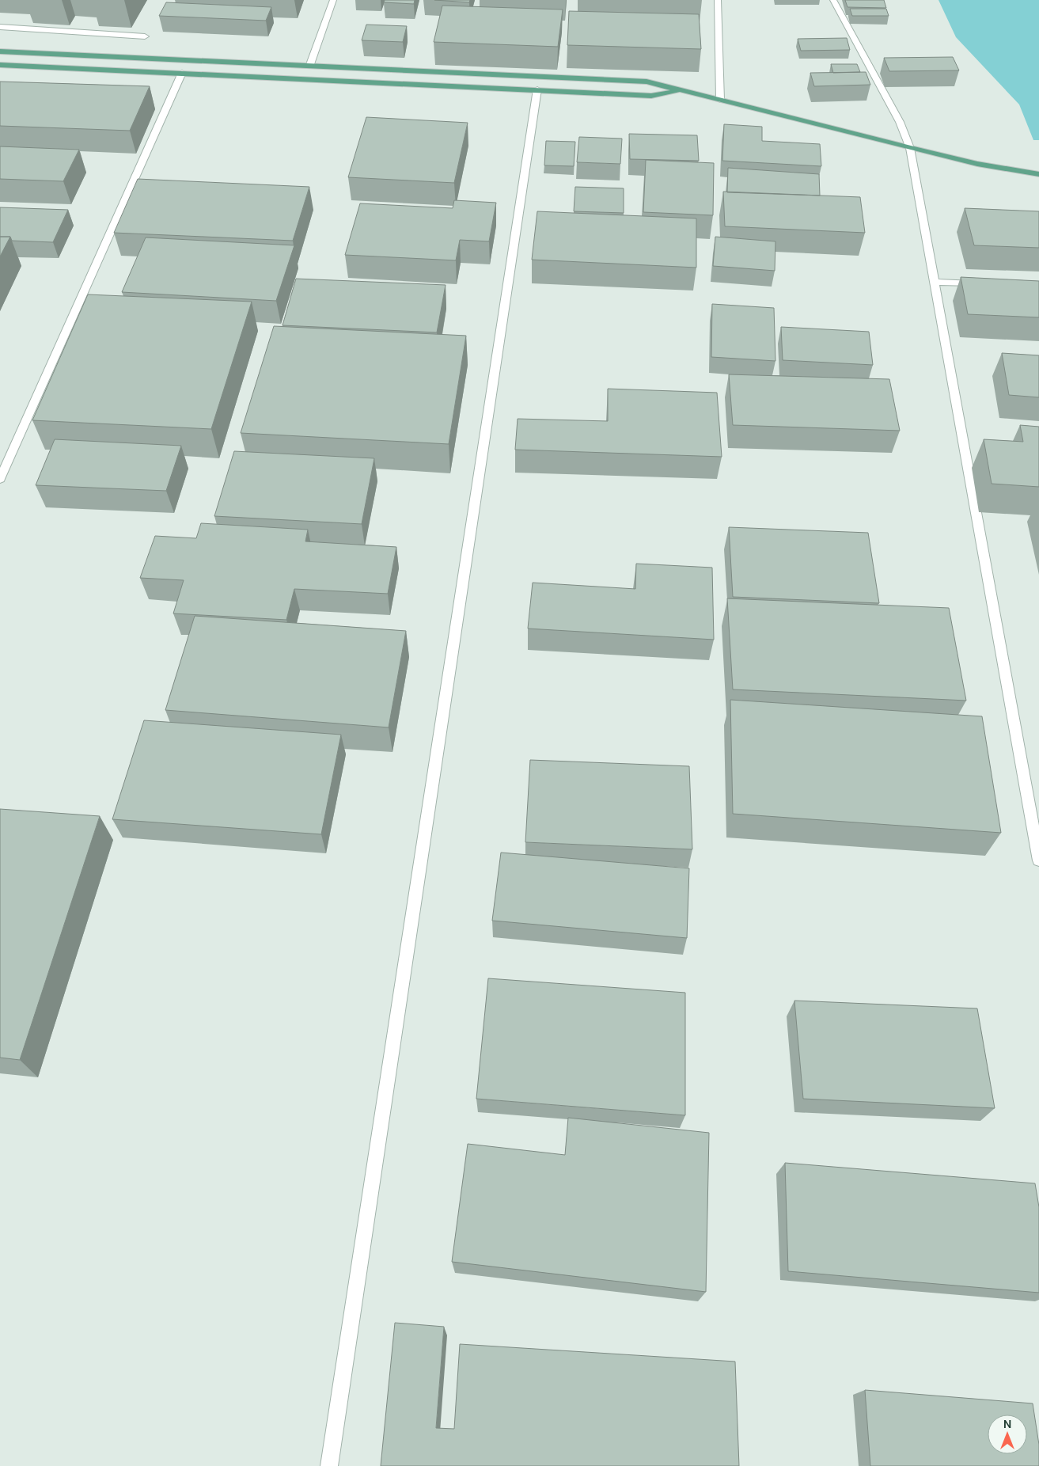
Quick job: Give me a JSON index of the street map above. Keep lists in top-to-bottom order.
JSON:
{
  "north": "top"
}
